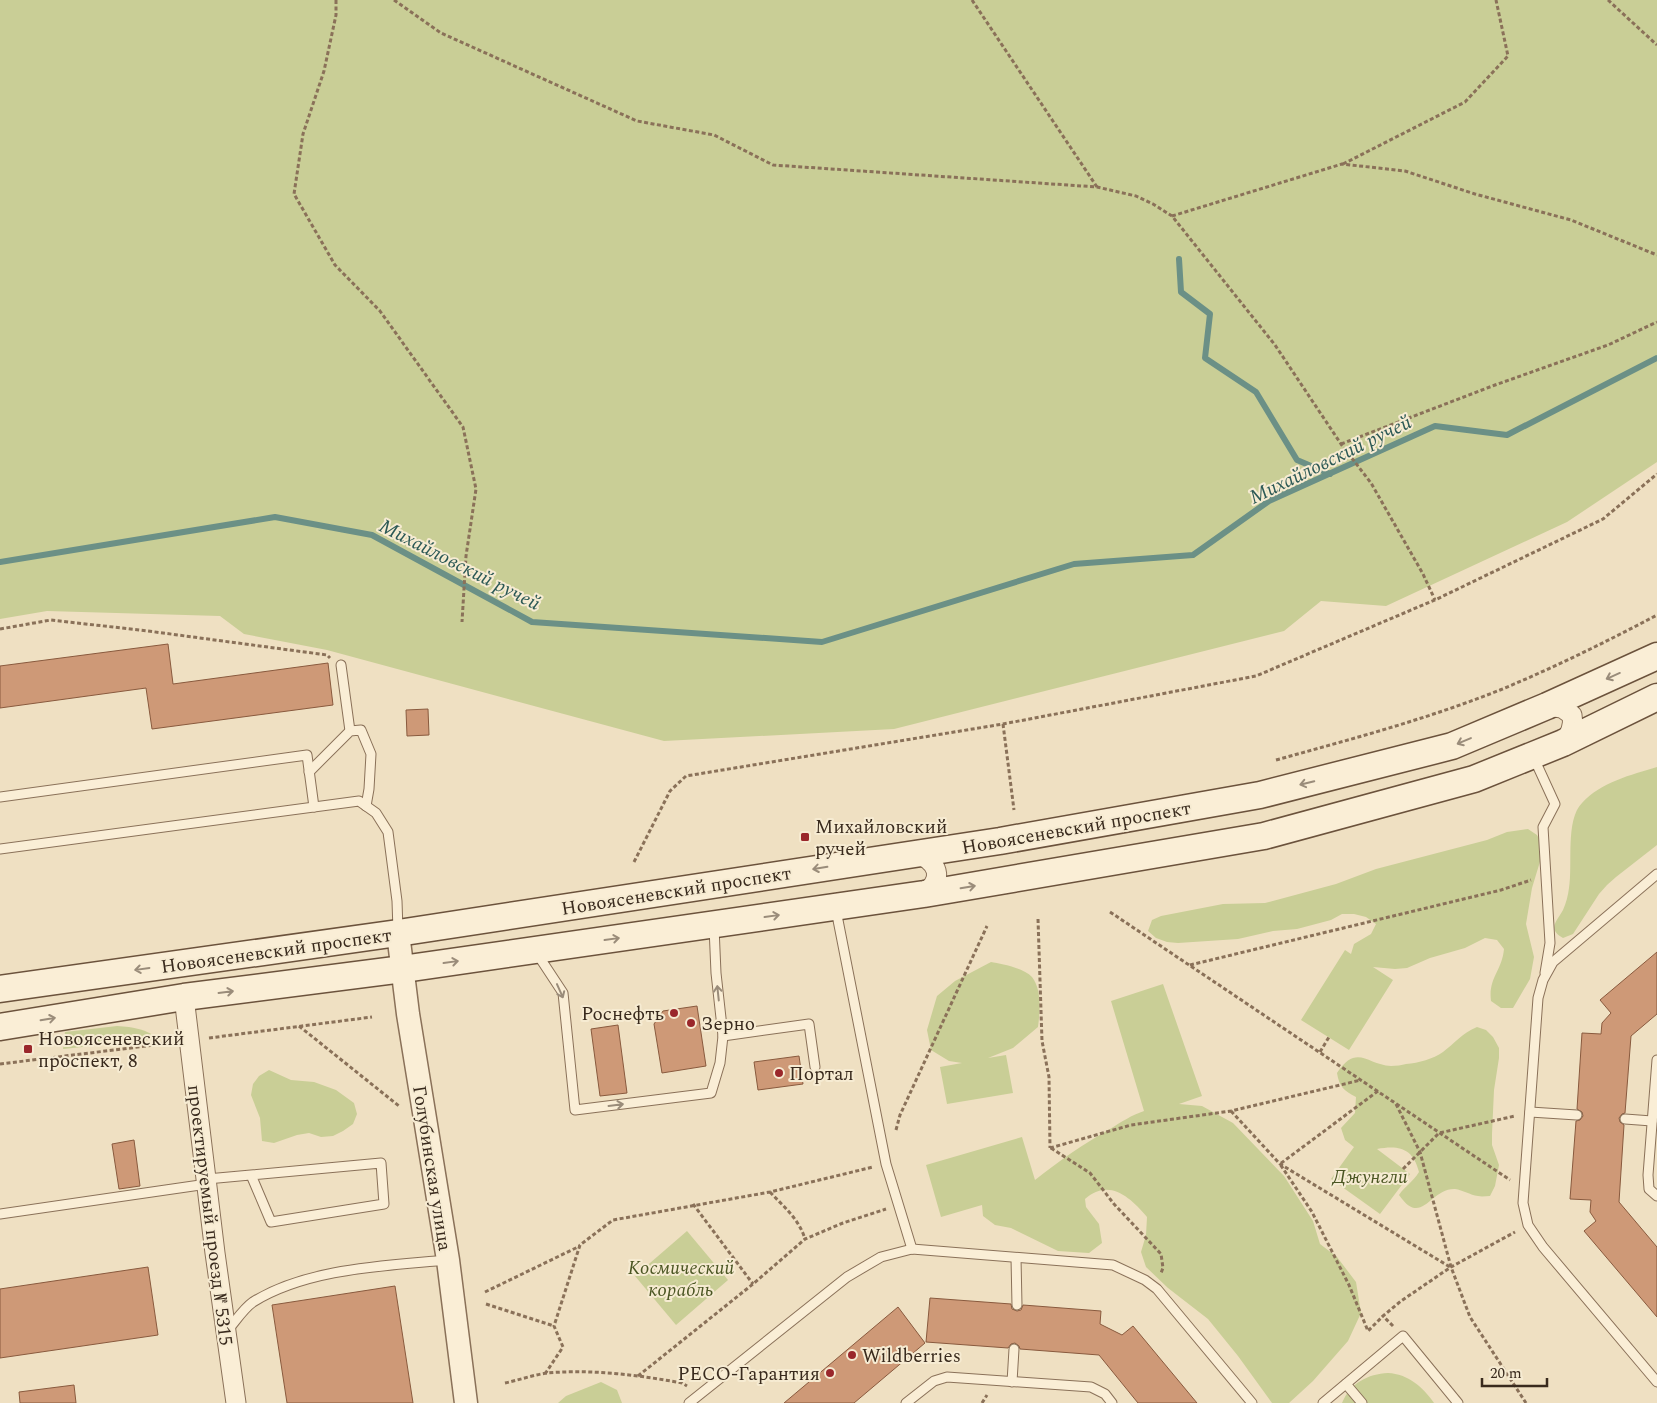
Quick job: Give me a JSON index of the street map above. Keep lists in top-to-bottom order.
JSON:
{
  "streets": {
    "main road": ["Новоясеневский проспект"],
    "street": ["Голубинская улица", "проектируемый проезд № 5315"]
  },
  "crossings": [
    ["Новоясеневский проспект", "Голубинская улица"],
    ["Новоясеневский проспект", "проектируемый проезд № 5315"]
  ],
  "water": ["Михайловский ручей"],
  "parks": ["Джунгли", "Космический корабль"],
  "places": {
    "transit": ["Михайловский ручей", "Новоясеневский проспект, 8"],
    "other": [
      "Роснефть",
      "Зерно",
      "Портал",
      "Wildberries",
      "РЕСО-Гарантия"
    ]
  },
  "scale_bar": "20 m"
}
